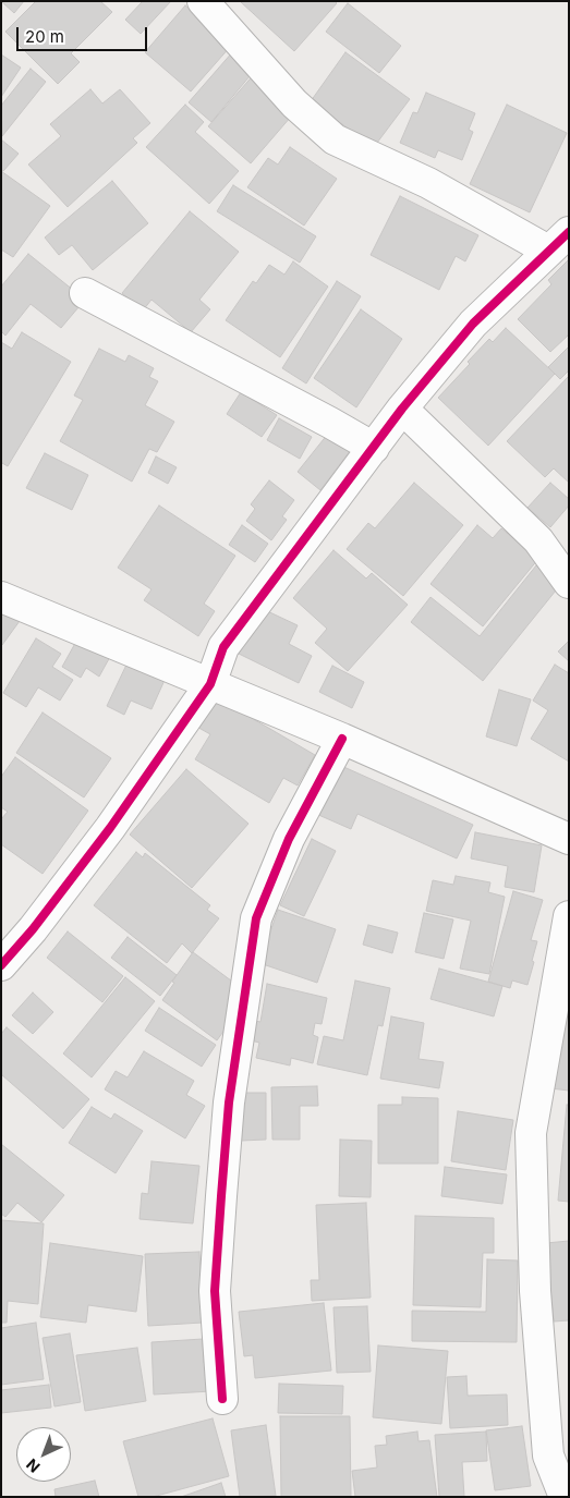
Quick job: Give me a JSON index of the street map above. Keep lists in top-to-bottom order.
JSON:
{
  "scale_bar": "20 m",
  "north": "bottom left"
}
